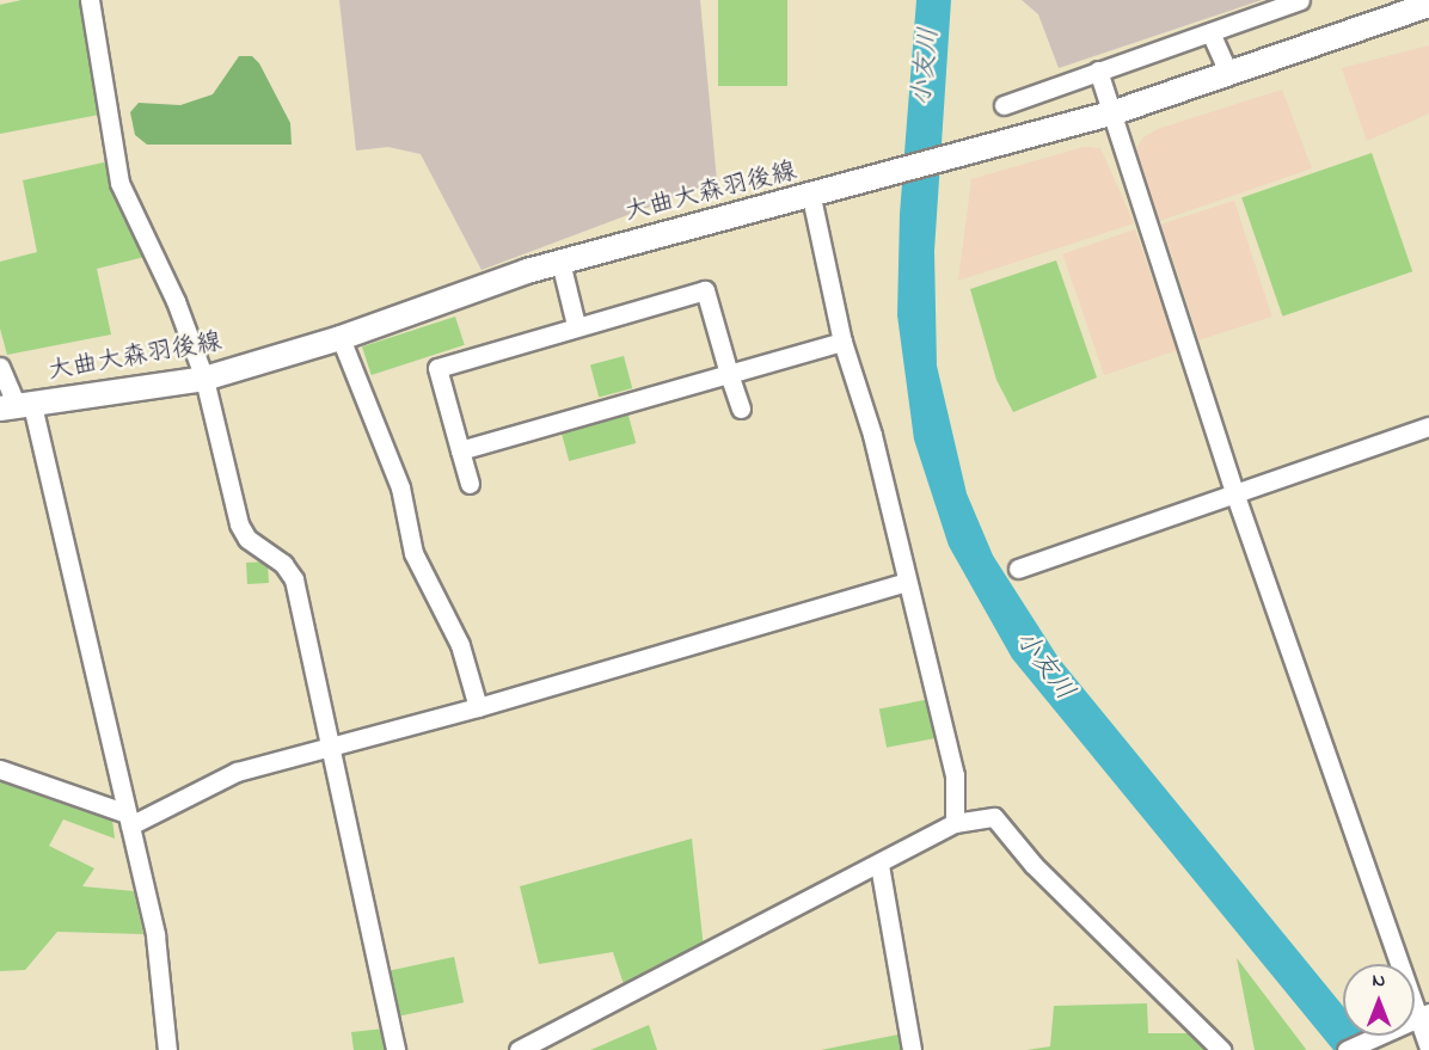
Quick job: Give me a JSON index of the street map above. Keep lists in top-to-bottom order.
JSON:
{
  "streets": {
    "main road": ["大曲大森羽後線"]
  },
  "water": ["小友川"],
  "north": "top"
}
